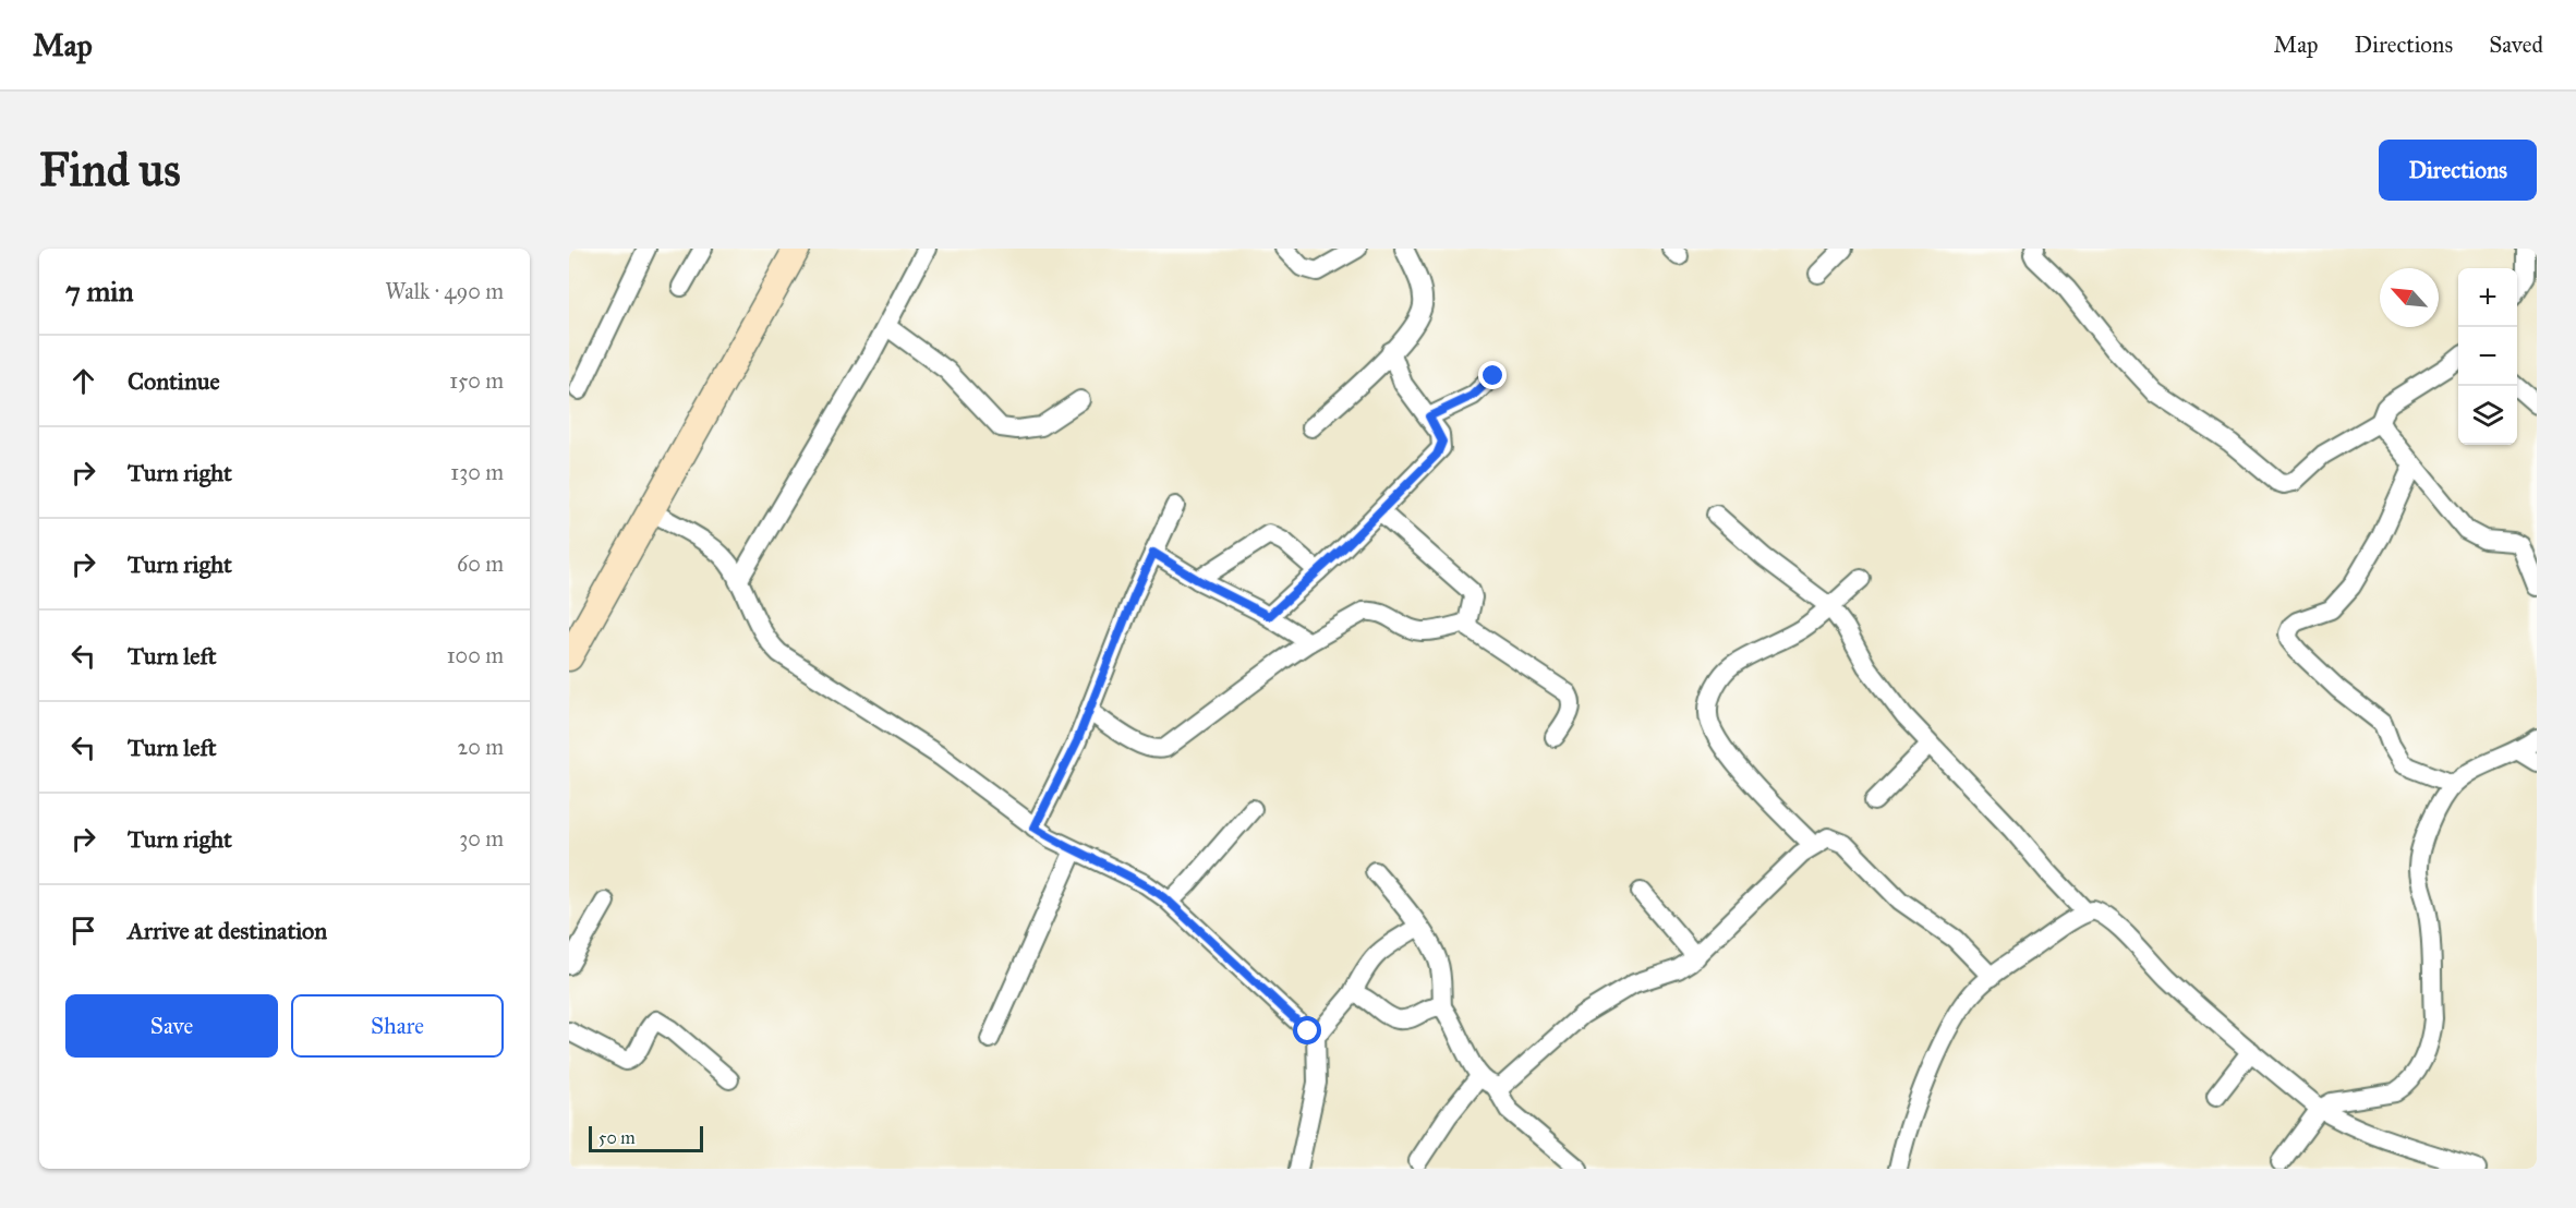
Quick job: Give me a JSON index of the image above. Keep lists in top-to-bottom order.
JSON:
{
  "scale_bar": "50 m",
  "north": "top left",
  "page": {
    "header": "Map",
    "nav": ["Map", "Directions", "Saved"],
    "buttons": [
      "Directions",
      ["Save", "Share"]
    ],
    "title": "Find us",
    "heading": ["7 min", "Walk · 490 m"],
    "map_buttons": ["+", "−"],
    "list": [
      ["Continue", "150 m"],
      ["Turn right", "130 m"],
      ["Turn right", "60 m"],
      ["Turn left", "100 m"],
      ["Turn left", "20 m"],
      ["Turn right", "30 m"],
      "Arrive at destination"
    ],
    "scale": "50 m"
  }
}
